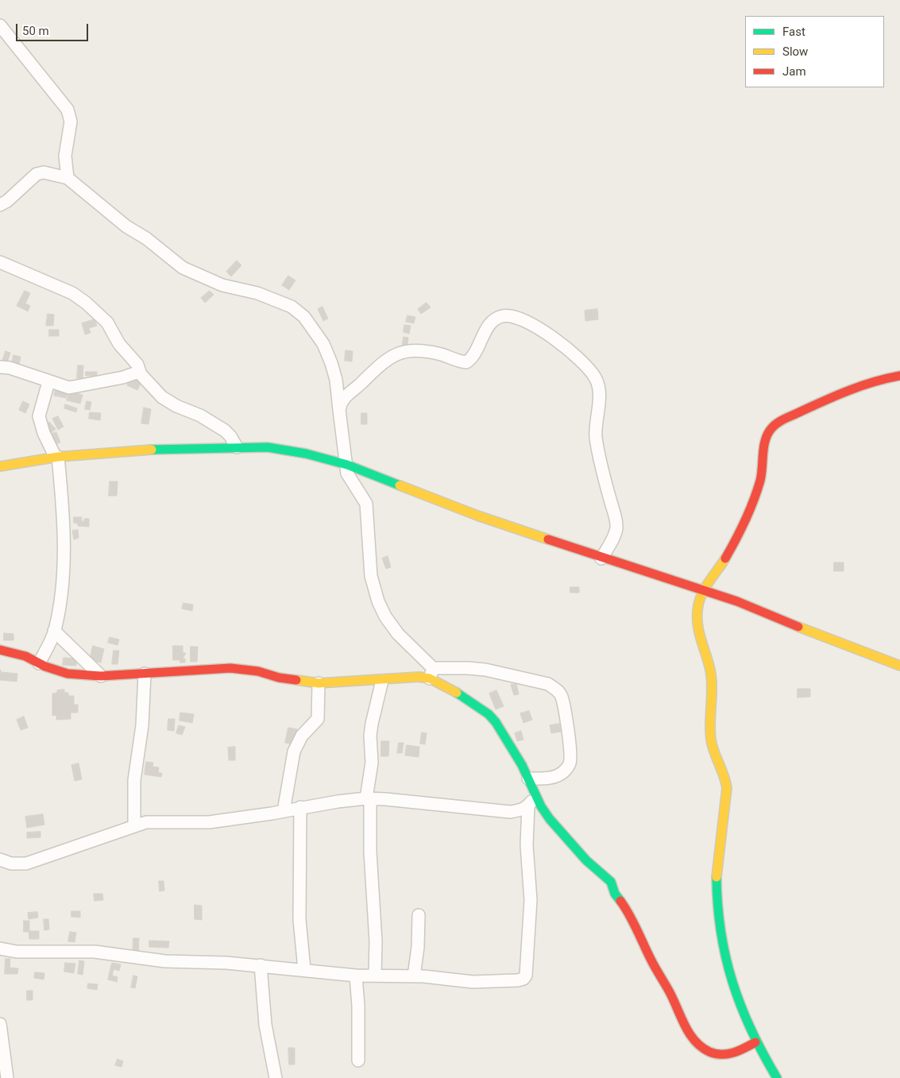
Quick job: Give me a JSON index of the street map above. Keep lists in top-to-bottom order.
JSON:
{
  "legend": ["Fast", "Slow", "Jam"],
  "scale_bar": "50 m"
}
